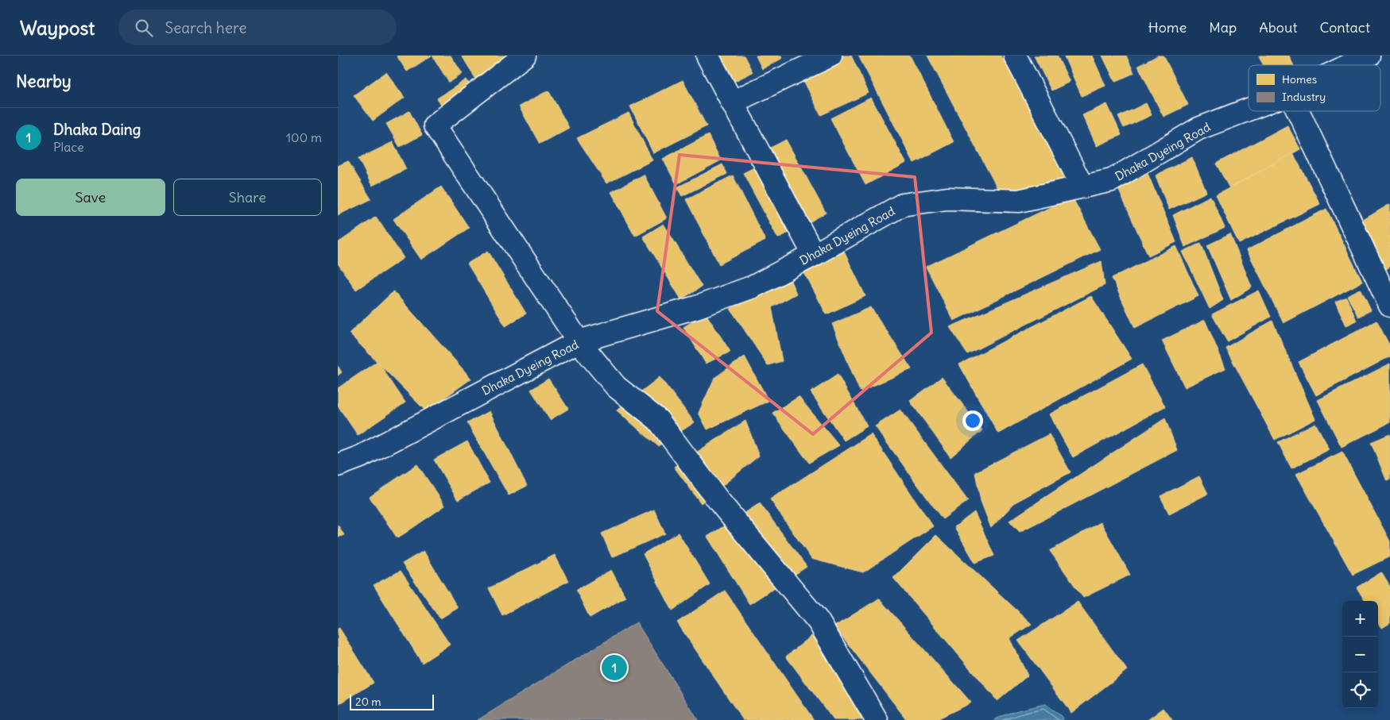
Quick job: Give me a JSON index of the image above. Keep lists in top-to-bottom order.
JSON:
{
  "streets": {
    "street": ["Dhaka Dyeing Road"]
  },
  "legend": ["Homes", "Industry"],
  "scale_bar": "20 m",
  "page": {
    "header": "Waypost",
    "search": "Search here",
    "nav": [
      "Home",
      "Map",
      "About",
      "Contact"
    ],
    "heading": "Nearby",
    "list": [
      {
        "mark": "1",
        "name": "Dhaka Daing",
        "note": "Place",
        "value": "100 m"
      }
    ],
    "buttons": ["Save", "Share"],
    "map_buttons": ["+", "−"],
    "pins": "1",
    "scale": "20 m"
  }
}
